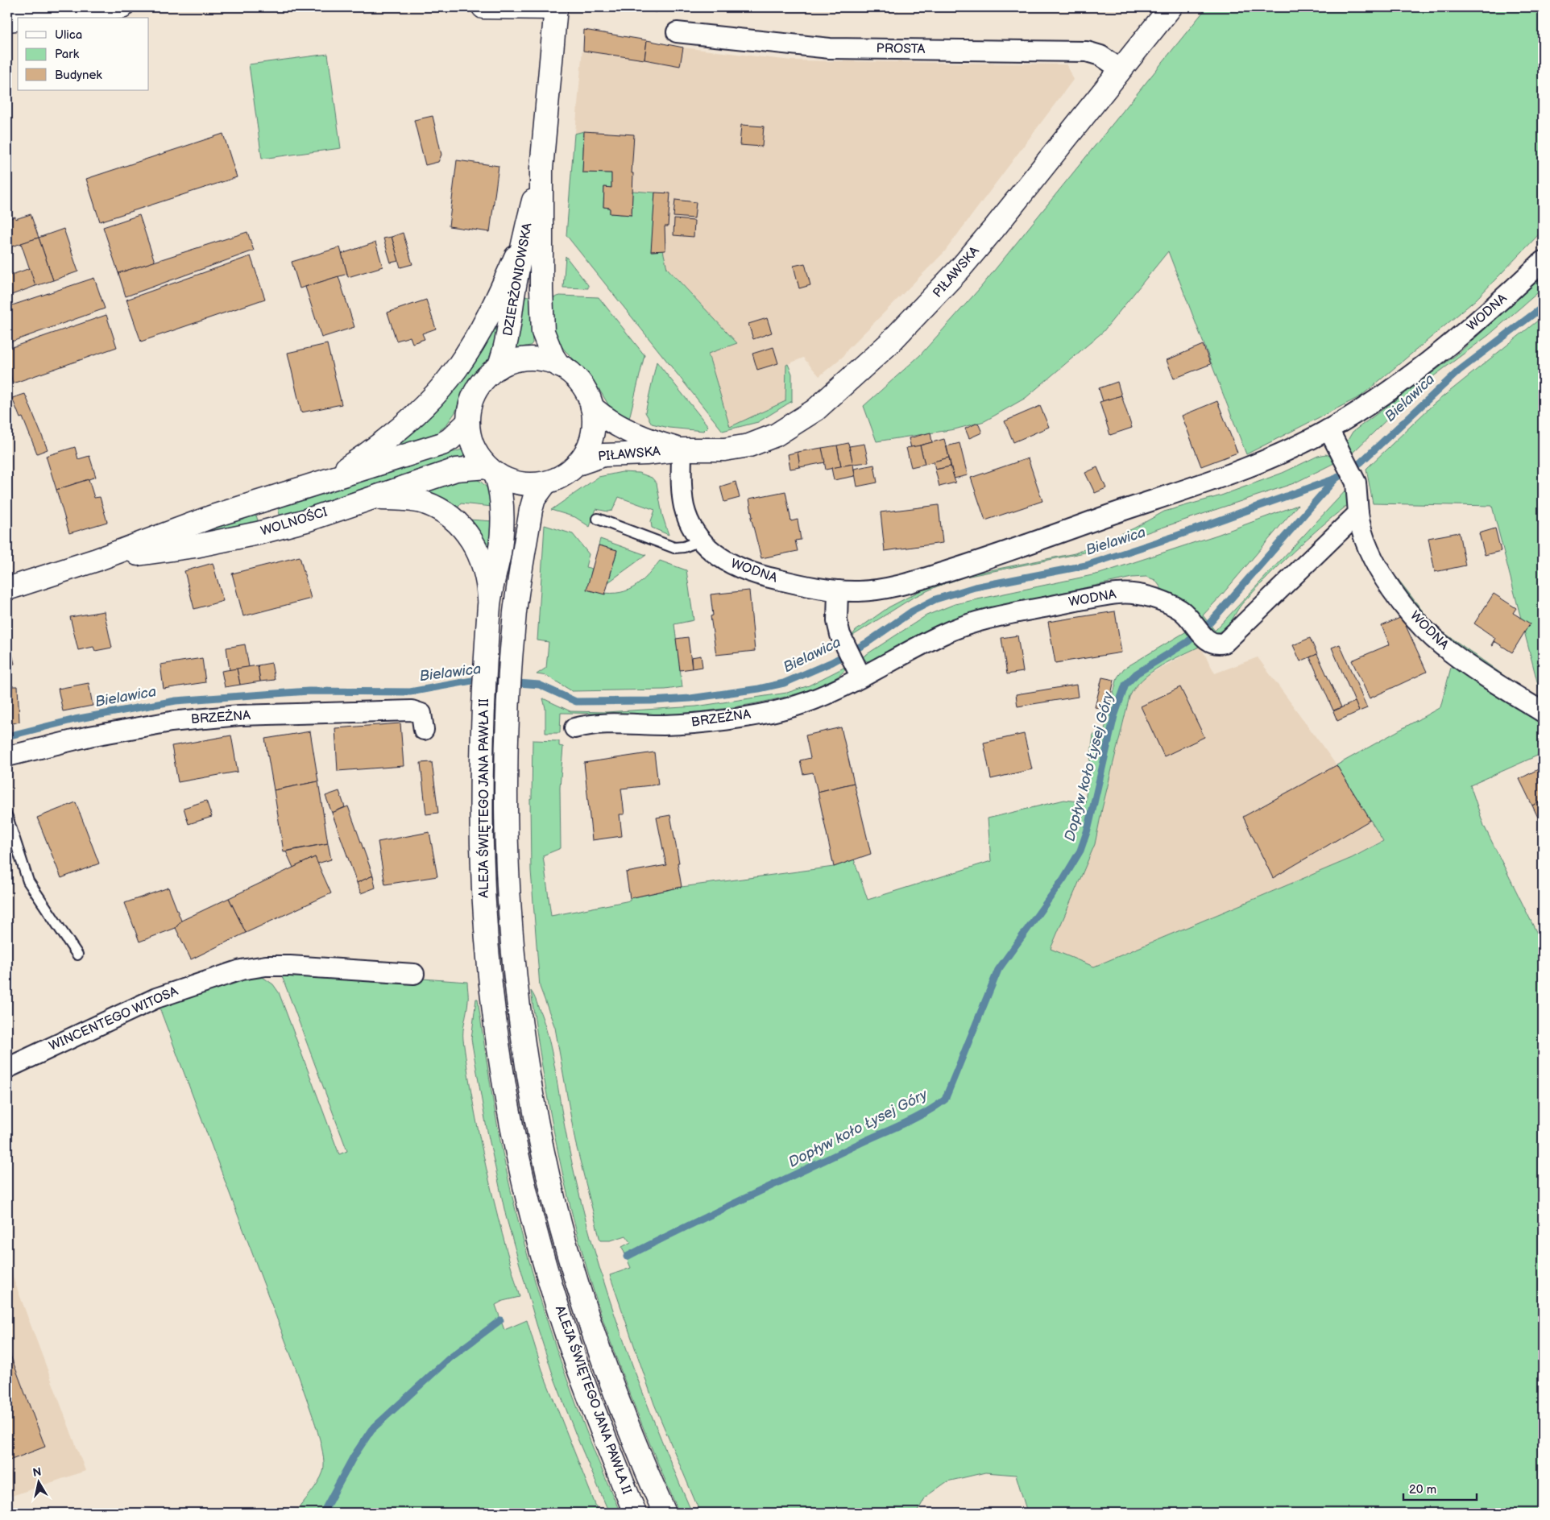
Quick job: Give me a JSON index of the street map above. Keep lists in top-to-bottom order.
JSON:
{
  "streets": {
    "main road": [
      "PIŁAWSKA",
      "DZIERŻONIOWSKA",
      "WOLNOŚCI",
      "ALEJA ŚWIĘTEGO JANA PAWŁA II"
    ],
    "street": [
      "PROSTA",
      "WODNA",
      "BRZEŻNA",
      "WINCENTEGO WITOSA"
    ]
  },
  "crossings": [
    ["PROSTA", "PIŁAWSKA"],
    ["PIŁAWSKA", "DZIERŻONIOWSKA"],
    ["PIŁAWSKA", "WODNA"],
    ["PIŁAWSKA", "WOLNOŚCI"],
    ["PIŁAWSKA", "ALEJA ŚWIĘTEGO JANA PAWŁA II"],
    ["DZIERŻONIOWSKA", "WOLNOŚCI"],
    ["DZIERŻONIOWSKA", "ALEJA ŚWIĘTEGO JANA PAWŁA II"],
    ["WODNA", "BRZEŻNA"],
    ["WOLNOŚCI", "ALEJA ŚWIĘTEGO JANA PAWŁA II"]
  ],
  "water": ["Bielawica", "Dopływ koło Łysej Góry"],
  "legend": ["Ulica", "Park", "Budynek"],
  "scale_bar": "20 m",
  "north": "top"
}
